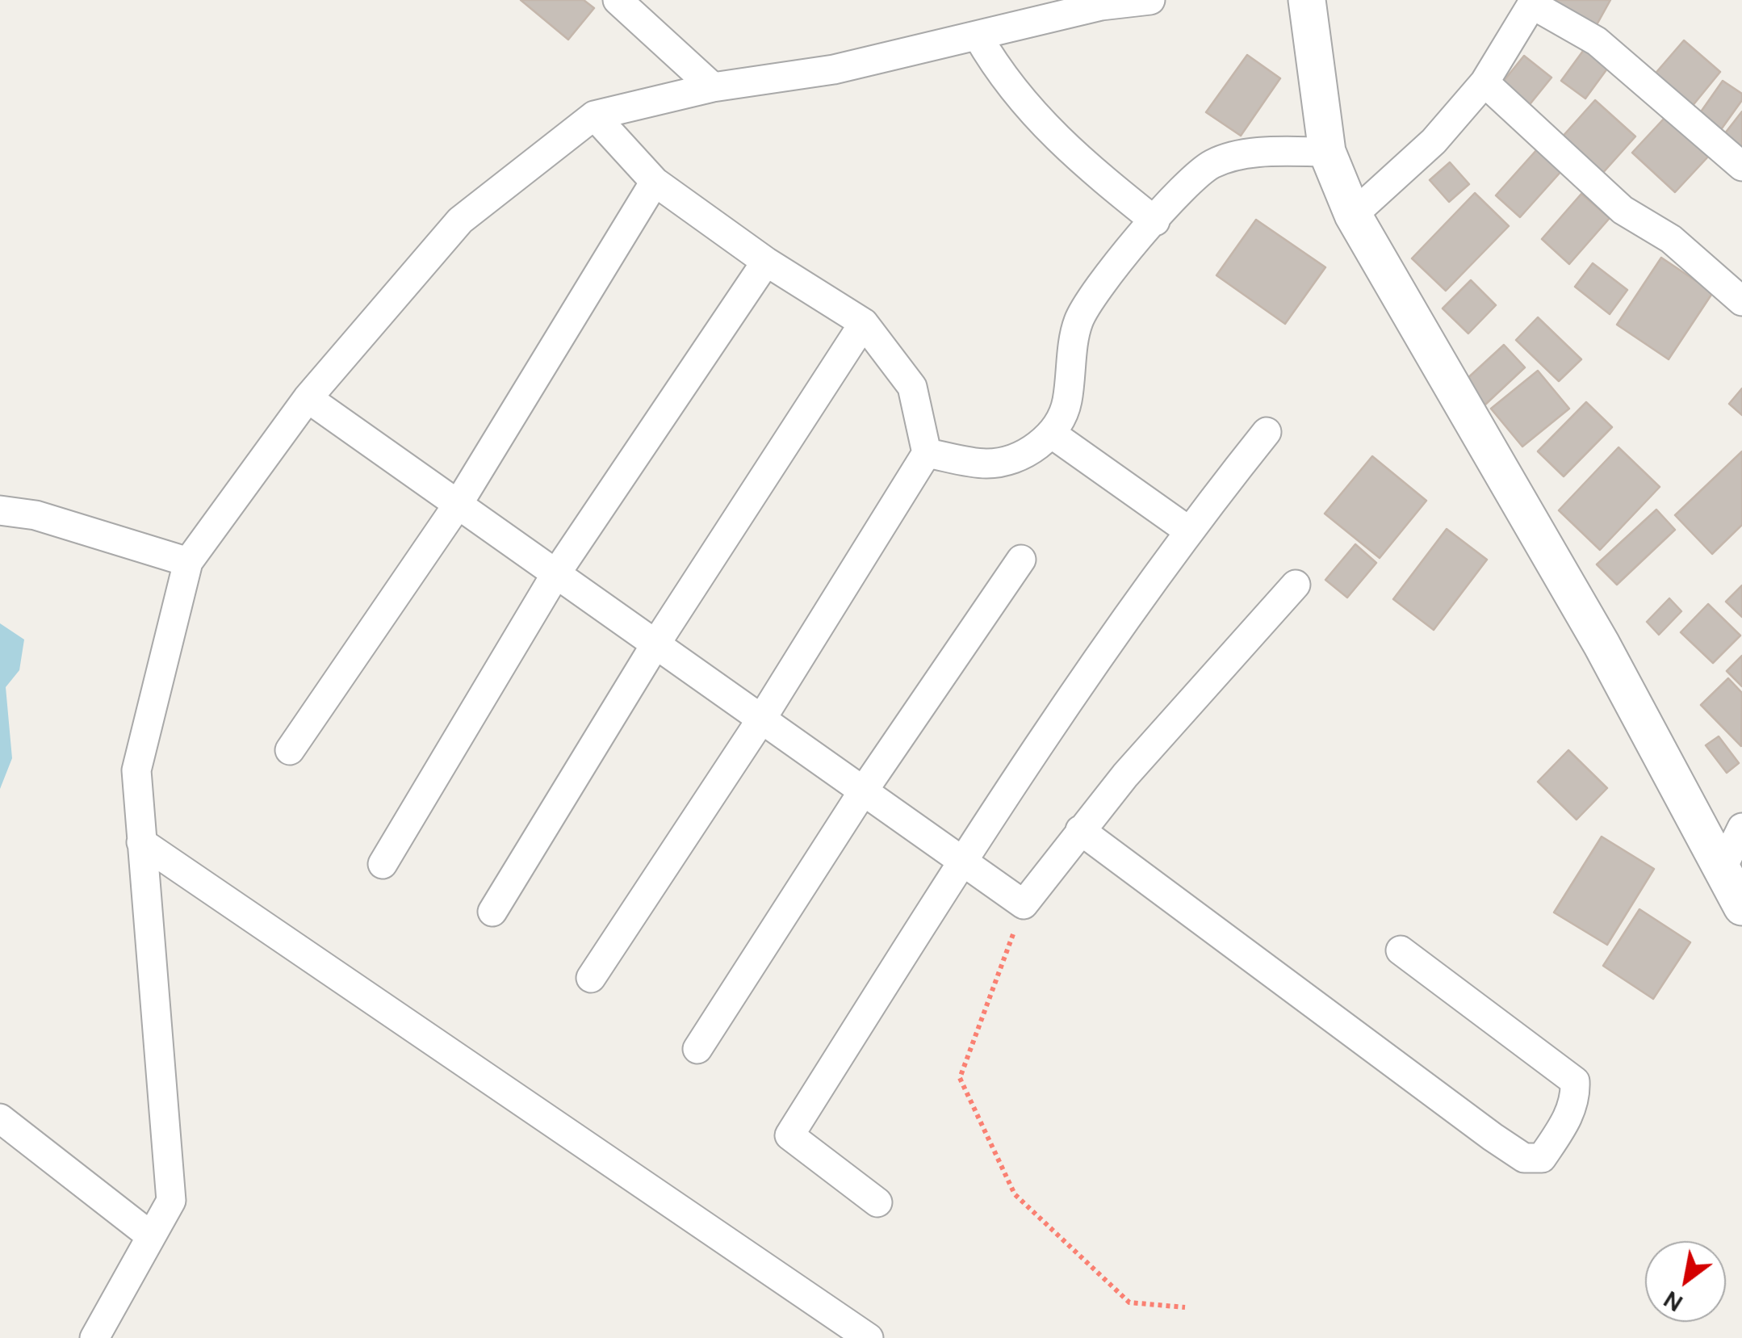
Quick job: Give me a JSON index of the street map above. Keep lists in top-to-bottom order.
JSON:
{
  "north": "bottom left"
}
